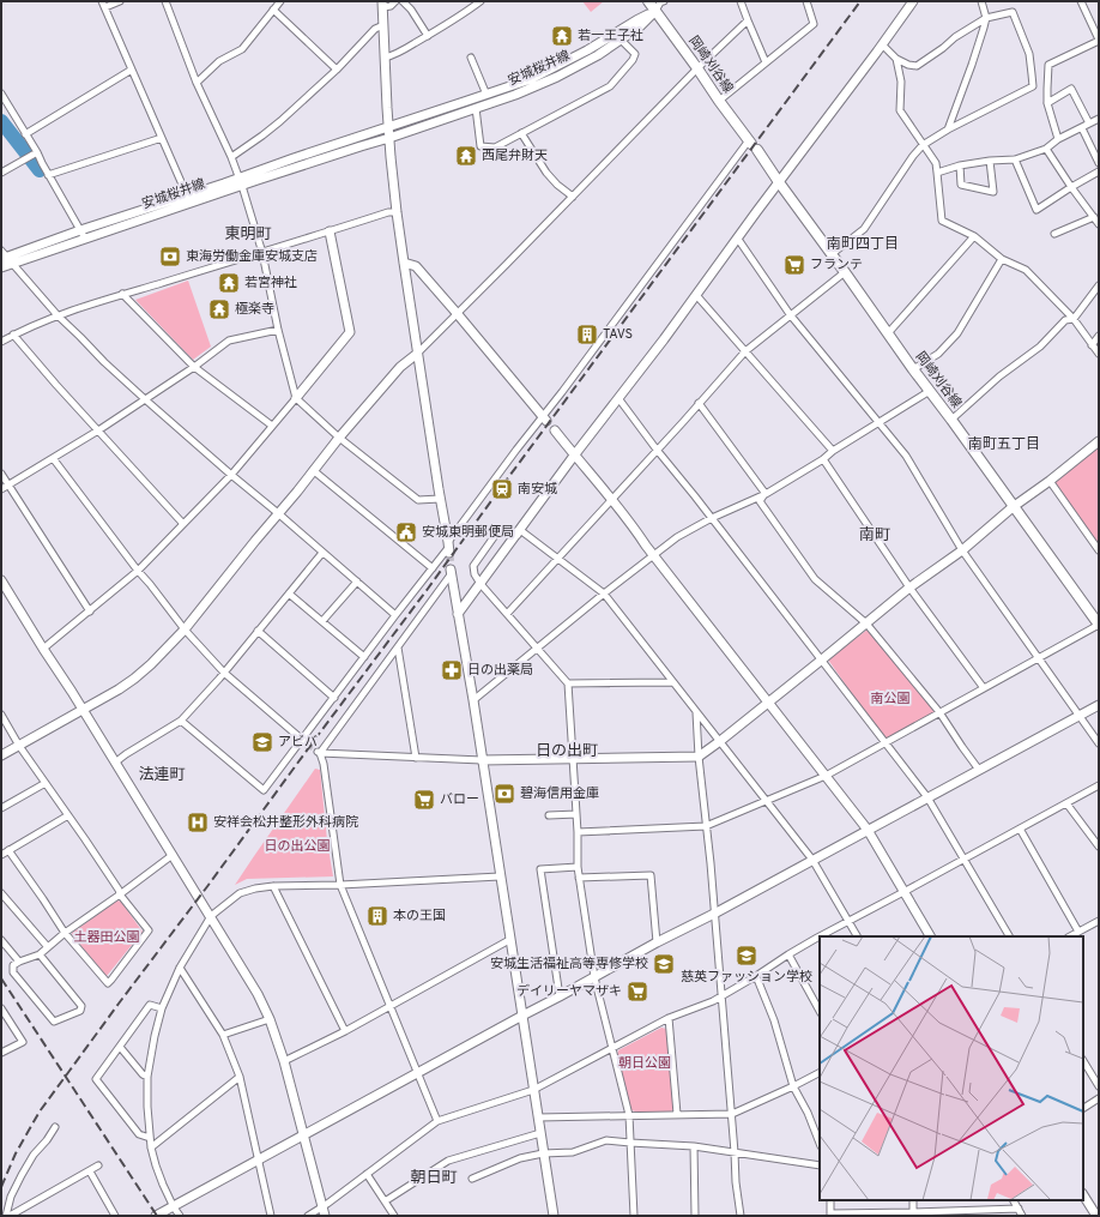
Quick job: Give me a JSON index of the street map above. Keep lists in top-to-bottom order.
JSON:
{
  "streets": {
    "main road": ["岡崎刈谷線"],
    "street": ["安城桜井線"]
  },
  "crossings": [
    ["岡崎刈谷線", "安城桜井線"]
  ],
  "districts": [
    "東明町",
    "南町四丁目",
    "南町五丁目",
    "南町",
    "日の出町",
    "法連町",
    "朝日町"
  ],
  "parks": [
    "南公園",
    "日の出公園",
    "土器田公園",
    "朝日公園"
  ],
  "places": {
    "temple": [
      "若一王子社",
      "西尾弁財天",
      "若宮神社",
      "極楽寺"
    ],
    "bank": ["東海労働金庫安城支店", "碧海信用金庫"],
    "supermarket": ["フランテ", "バロー", "デイリーヤマザキ"],
    "building": ["TAVS", "本の王国"],
    "station": ["南安城"],
    "public building": ["安城東明郵便局"],
    "pharmacy": ["日の出薬局"],
    "school or university": ["アビバ", "慈英ファッション学校", "安城生活福祉高等専修学校"],
    "hospital": ["安祥会松井整形外科病院"]
  }
}
